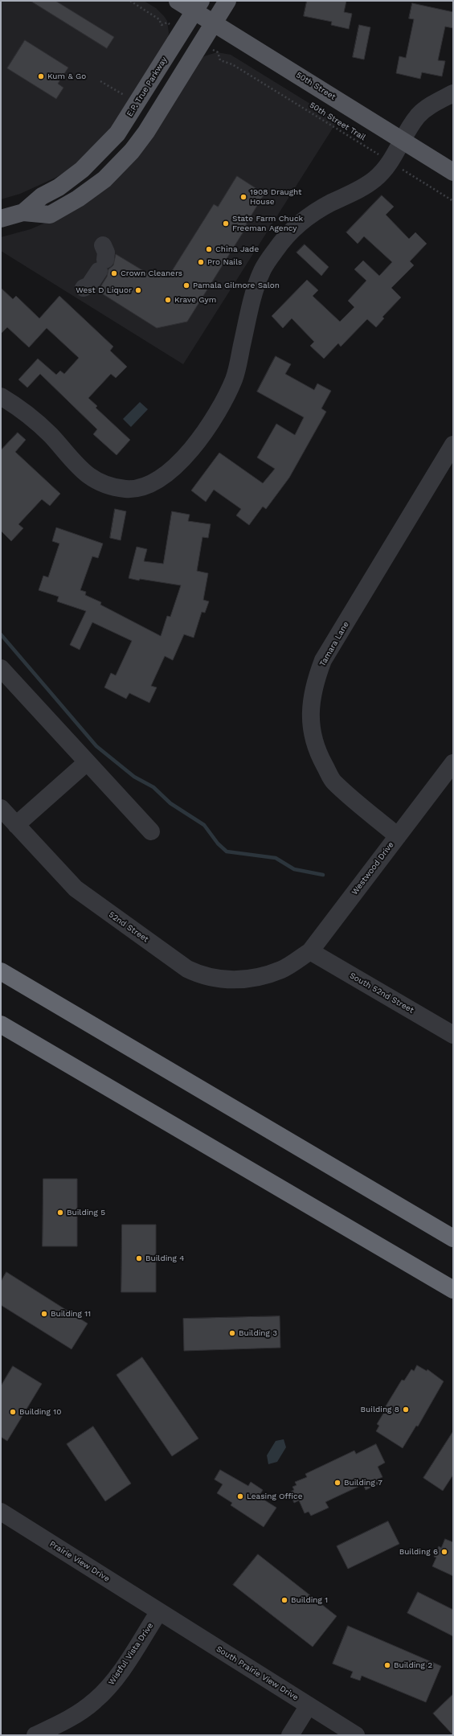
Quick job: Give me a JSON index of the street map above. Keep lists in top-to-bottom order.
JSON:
{
  "streets": {
    "main road": ["50th Street", "E.P. True Parkway"],
    "street": [
      "Tamara Lane",
      "Westwood Drive",
      "52nd Street",
      "South 52nd Street",
      "Prairie View Drive",
      "Wistful Vista Drive",
      "South Prairie View Drive"
    ],
    "path": ["50th Street Trail"]
  },
  "crossings": [
    ["50th Street", "E.P. True Parkway"],
    ["Tamara Lane", "Westwood Drive"],
    ["Westwood Drive", "52nd Street"],
    ["Westwood Drive", "South 52nd Street"],
    ["Prairie View Drive", "Wistful Vista Drive"],
    ["Prairie View Drive", "South Prairie View Drive"],
    ["Wistful Vista Drive", "South Prairie View Drive"]
  ],
  "places": [
    "Kum & Go",
    "1908 Draught House",
    "State Farm Chuck Freeman Agency",
    "China Jade",
    "Pro Nails",
    "Crown Cleaners",
    "Pamala Gilmore Salon",
    "West D Liquor",
    "Krave Gym",
    "Building 5",
    "Building 4",
    "Building 11",
    "Building 3",
    "Building 8",
    "Building 10",
    "Building 7",
    "Leasing Office",
    "Building 6",
    "Building 1",
    "Building 2"
  ]
}
